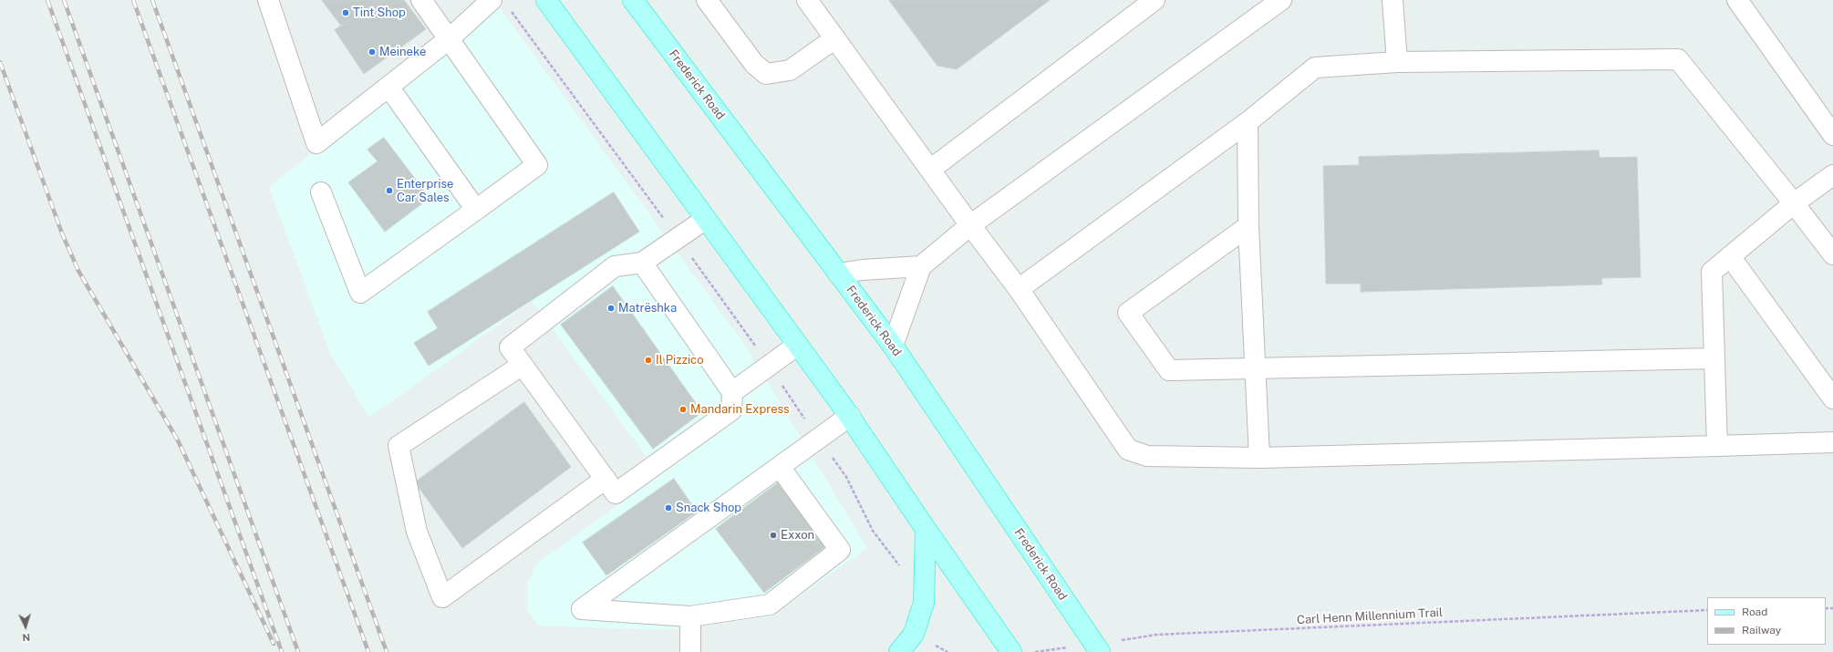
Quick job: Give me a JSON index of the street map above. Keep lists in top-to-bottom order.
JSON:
{
  "streets": {
    "main road": ["Frederick Road"],
    "path": ["Carl Henn Millennium Trail"]
  },
  "crossings": [
    ["Frederick Road", "Carl Henn Millennium Trail"]
  ],
  "places": [
    "Tint Shop",
    "Meineke",
    "Enterprise Car Sales",
    "Matrëshka",
    "Il Pizzico",
    "Mandarin Express",
    "Snack Shop",
    "Exxon"
  ],
  "legend": ["Road", "Railway"],
  "north": "bottom"
}
